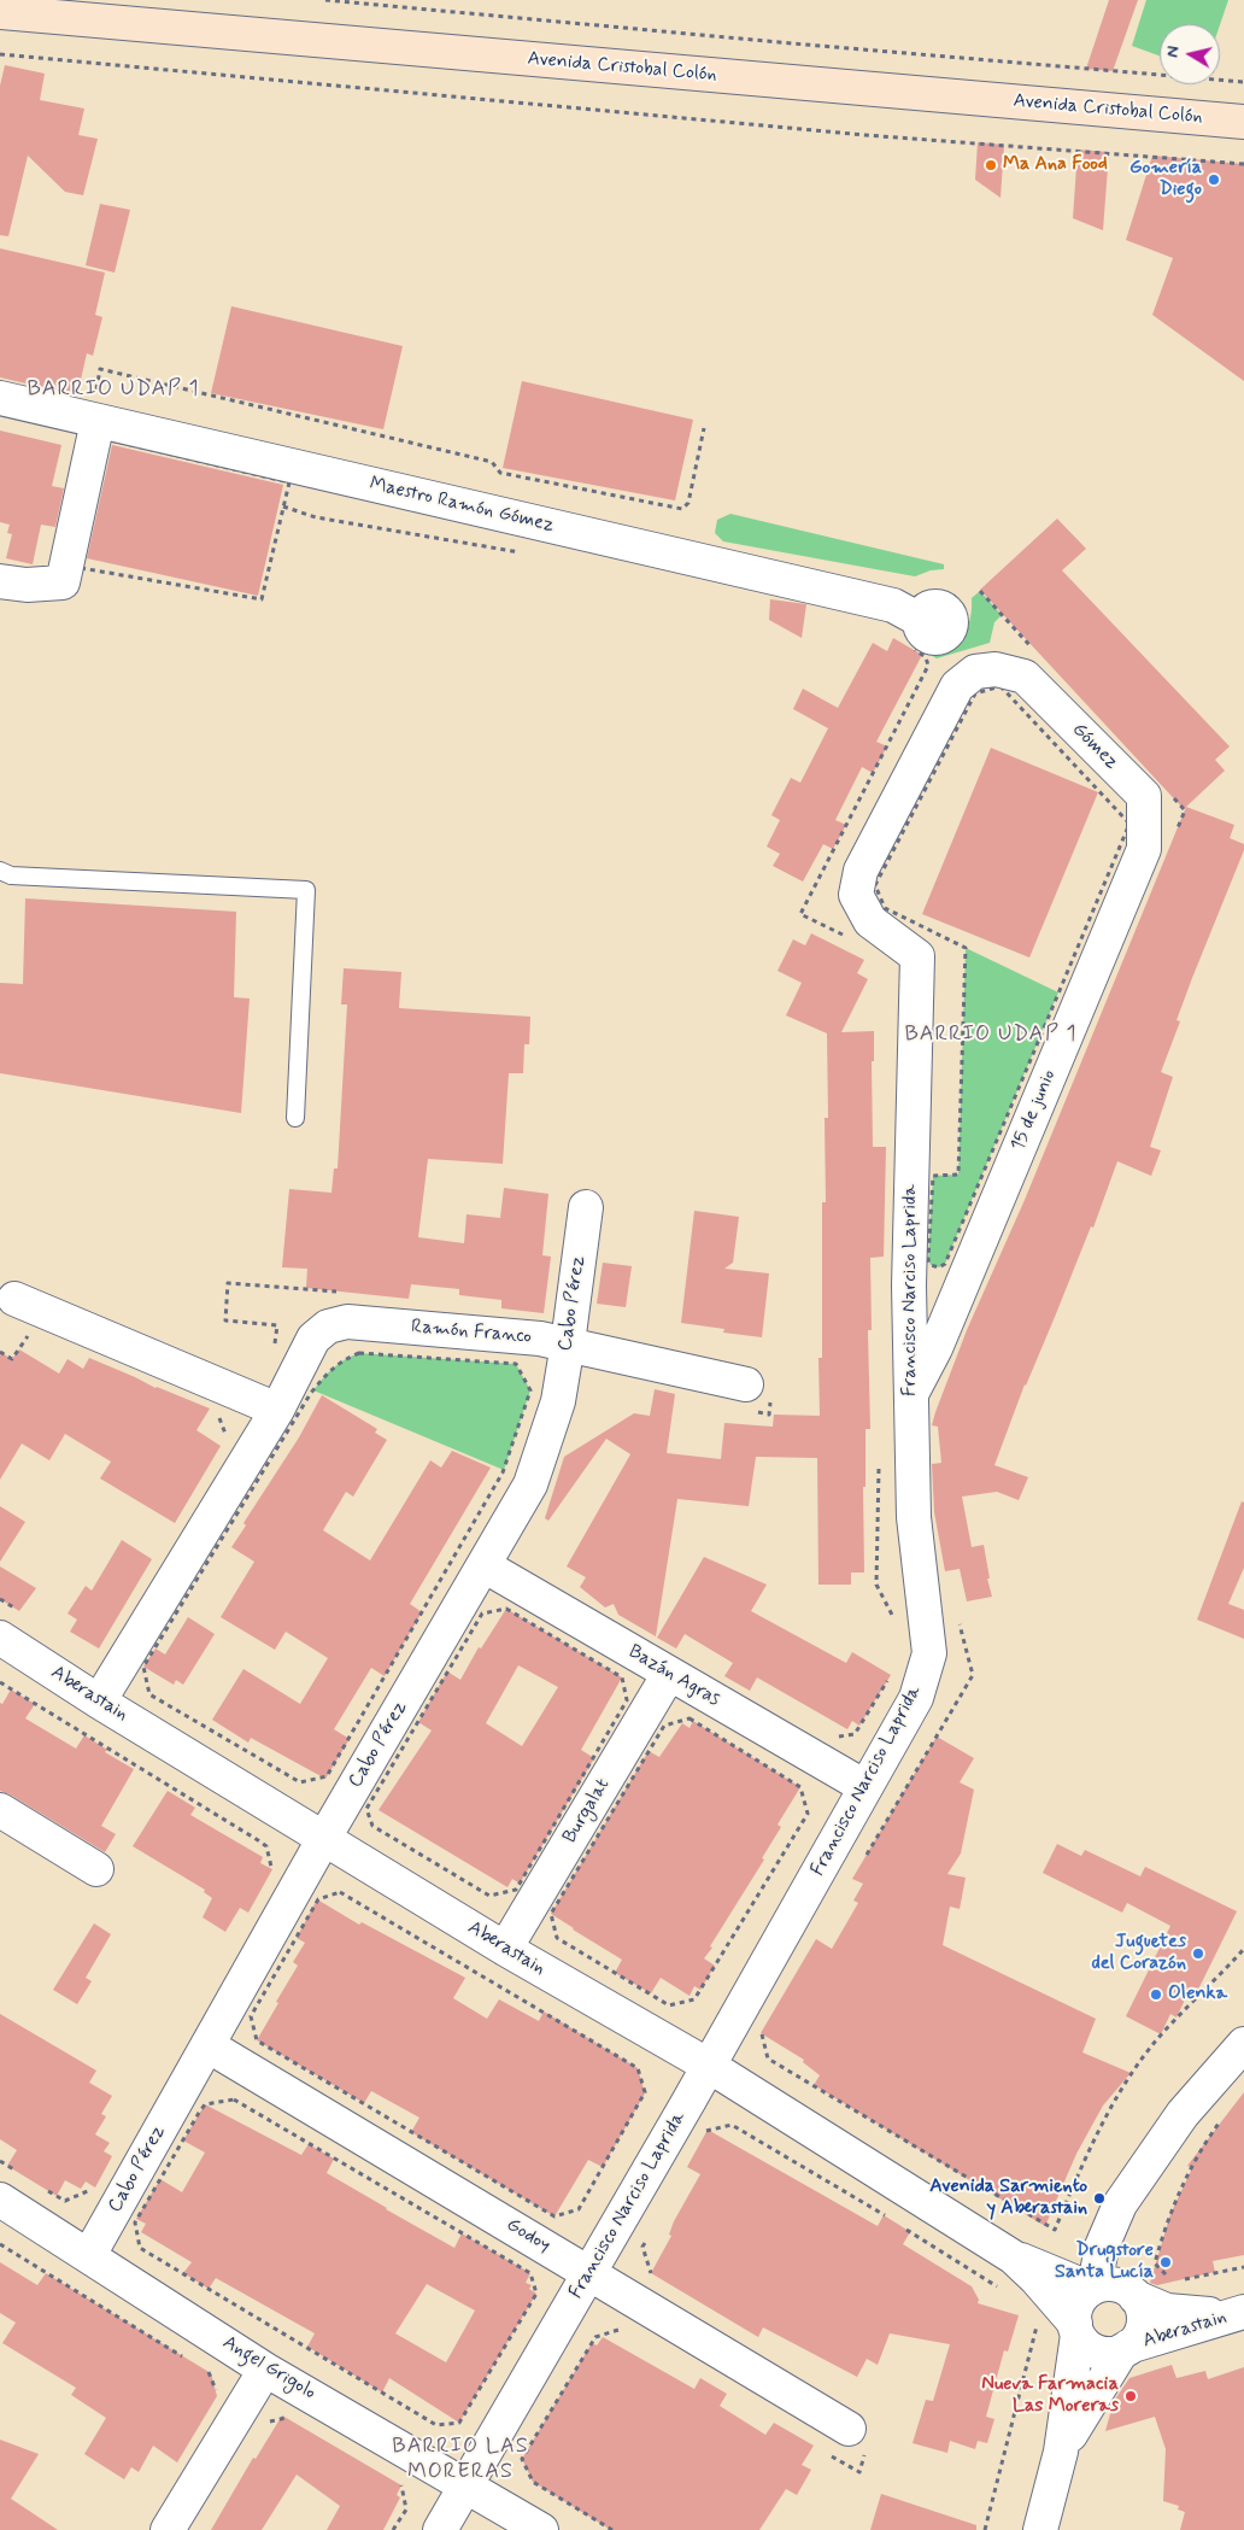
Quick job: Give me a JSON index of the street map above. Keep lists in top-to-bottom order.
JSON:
{
  "streets": {
    "main road": ["Avenida Cristobal Colón"],
    "street": [
      "Maestro Ramón Gómez",
      "Gómez",
      "15 de junio",
      "Francisco Narciso Laprida",
      "Cabo Pérez",
      "Ramón Franco",
      "Bazán Agras",
      "Aberastain",
      "Burgalat",
      "Godoy",
      "Angel Grigolo"
    ]
  },
  "crossings": [
    ["Gómez", "15 de junio"],
    ["15 de junio", "Francisco Narciso Laprida"],
    ["Francisco Narciso Laprida", "Bazán Agras"],
    ["Francisco Narciso Laprida", "Aberastain"],
    ["Francisco Narciso Laprida", "Godoy"],
    ["Francisco Narciso Laprida", "Angel Grigolo"],
    ["Cabo Pérez", "Ramón Franco"],
    ["Cabo Pérez", "Bazán Agras"],
    ["Cabo Pérez", "Aberastain"],
    ["Cabo Pérez", "Godoy"],
    ["Cabo Pérez", "Angel Grigolo"],
    ["Ramón Franco", "Aberastain"],
    ["Bazán Agras", "Burgalat"],
    ["Aberastain", "Burgalat"]
  ],
  "districts": ["BARRIO UDAP 1", "BARRIO UDAP 1", "BARRIO LAS MORERAS"],
  "places": [
    "Ma Ana Food",
    "Gomería Diego",
    "Juguetes del Corazón",
    "Olenka",
    "Avenida Sarmiento y Aberastain",
    "Drugstore Santa Lucía",
    "Nueva Farmacia Las Moreras"
  ],
  "north": "left"
}
